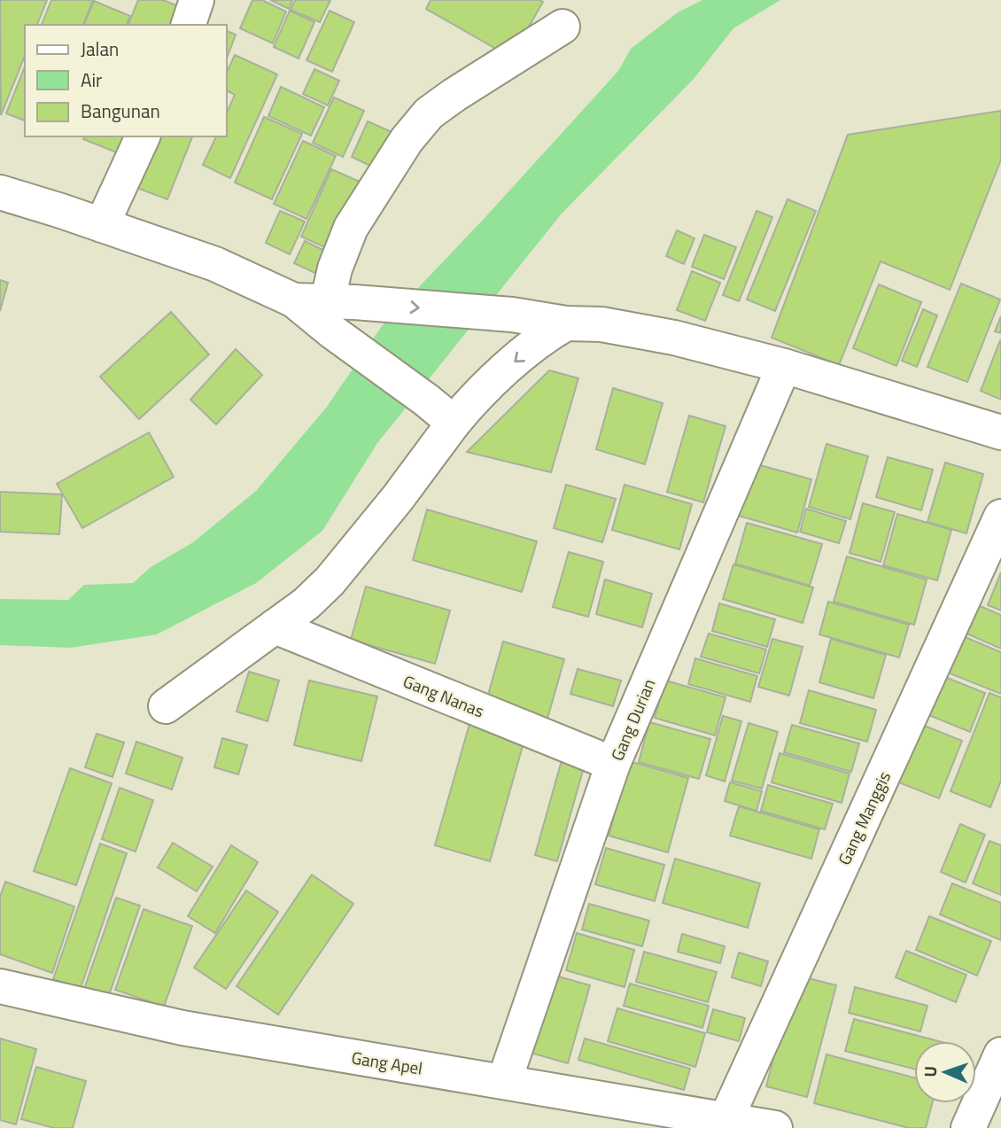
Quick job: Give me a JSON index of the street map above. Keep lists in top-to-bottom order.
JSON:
{
  "streets": {
    "street": [
      "Gang Nanas",
      "Gang Durian",
      "Gang Manggis",
      "Gang Apel"
    ]
  },
  "crossings": [
    ["Gang Nanas", "Gang Durian"],
    ["Gang Durian", "Gang Apel"],
    ["Gang Manggis", "Gang Apel"]
  ],
  "legend": ["Jalan", "Air", "Bangunan"],
  "north": "left"
}
